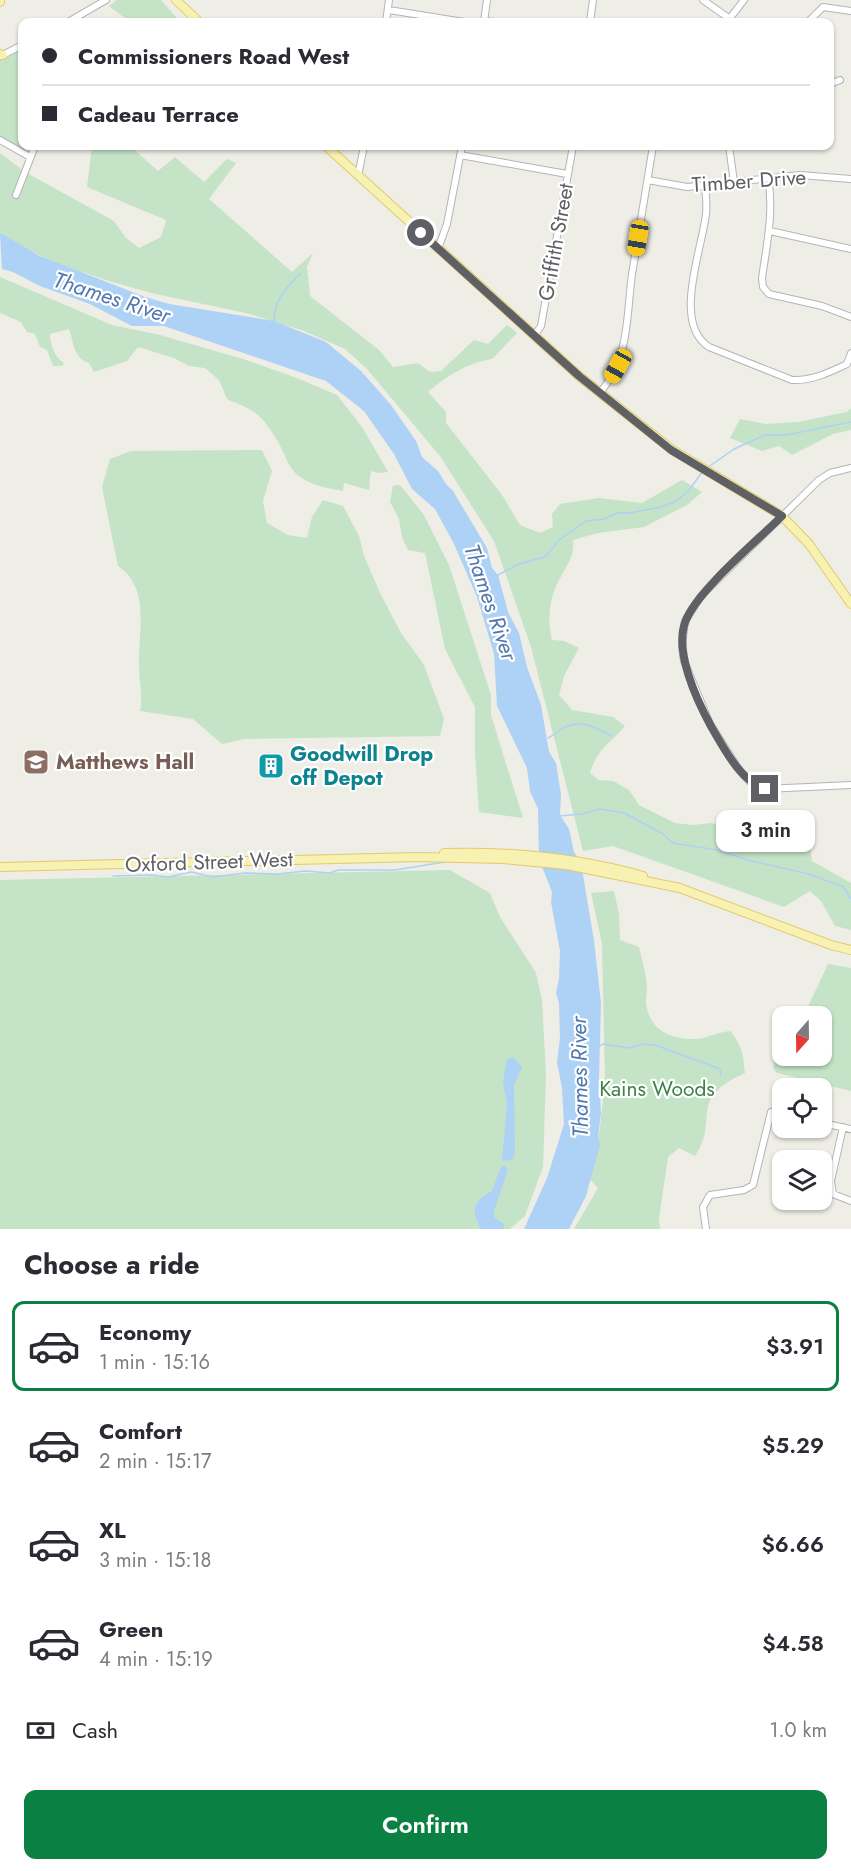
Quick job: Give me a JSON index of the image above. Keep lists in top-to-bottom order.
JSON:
{
  "streets": {
    "main road": ["Oxford Street West"],
    "street": ["Timber Drive", "Griffith Street"]
  },
  "water": ["Thames River"],
  "parks": ["Kains Woods"],
  "places": {
    "school or university": ["Matthews Hall"],
    "building": ["Goodwill Drop off Depot"]
  },
  "north": "bottom",
  "page": {
    "banner": ["Commissioners Road West", "Cadeau Terrace"],
    "bubble": "3 min",
    "heading": "Choose a ride",
    "list": [
      {
        "name": "Economy",
        "note": "1 min · 15:16",
        "value": "$3.91"
      },
      {
        "name": "Comfort",
        "note": "2 min · 15:17",
        "value": "$5.29"
      },
      {
        "name": "XL",
        "note": "3 min · 15:18",
        "value": "$6.66"
      },
      {
        "name": "Green",
        "note": "4 min · 15:19",
        "value": "$4.58"
      }
    ],
    "pay": ["Cash", "1.0 km"],
    "buttons": "Confirm"
  }
}
